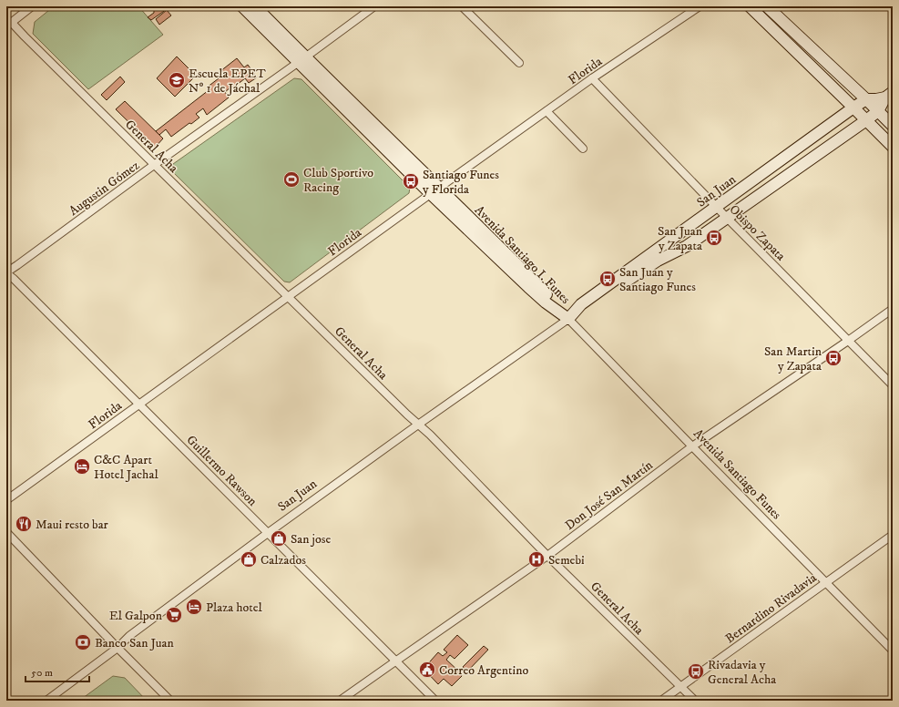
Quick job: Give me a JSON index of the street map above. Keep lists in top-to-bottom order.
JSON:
{
  "streets": {
    "main road": ["San Juan", "Avenida Santiago I. Funes"],
    "street": [
      "Florida",
      "General Acha",
      "Augustin Gómez",
      "Obispo Zapata",
      "Guillermo Rawson",
      "Avenida Santiago Funes",
      "Don José San Martín",
      "Bernardino Rivadavia"
    ]
  },
  "crossings": [
    ["Florida", "General Acha"],
    ["Florida", "Obispo Zapata"],
    ["Florida", "Avenida Santiago I. Funes"],
    ["Florida", "Guillermo Rawson"],
    ["General Acha", "Augustin Gómez"],
    ["General Acha", "San Juan"],
    ["General Acha", "Don José San Martín"],
    ["General Acha", "Bernardino Rivadavia"],
    ["Augustin Gómez", "Avenida Santiago I. Funes"],
    ["Augustin Gómez", "Guillermo Rawson"],
    ["San Juan", "Obispo Zapata"],
    ["San Juan", "Avenida Santiago I. Funes"],
    ["San Juan", "Guillermo Rawson"],
    ["San Juan", "Avenida Santiago Funes"],
    ["Obispo Zapata", "Don José San Martín"],
    ["Avenida Santiago I. Funes", "Avenida Santiago Funes"],
    ["Guillermo Rawson", "Don José San Martín"],
    ["Avenida Santiago Funes", "Don José San Martín"],
    ["Avenida Santiago Funes", "Bernardino Rivadavia"]
  ],
  "places": {
    "school or university": ["Escuela EPET Nº 1 de Jáchal"],
    "sports": ["Club Sportivo Racing"],
    "bus stop": [
      "Santiago Funes y Florida",
      "San Juan y Zapata",
      "San Juan y Santiago Funes",
      "San Martin y Zapata",
      "Rivadavia y General Acha"
    ],
    "hotel": ["C&C Apart Hotel Jachal", "Plaza hotel"],
    "restaurant": ["Maui resto bar"],
    "shop": ["San jose", "Calzados"],
    "hospital": ["Semebi"],
    "supermarket": ["El Galpon"],
    "bank": ["Banco San Juan"],
    "public building": ["Correo Argentino"]
  },
  "scale_bar": "50 m"
}
